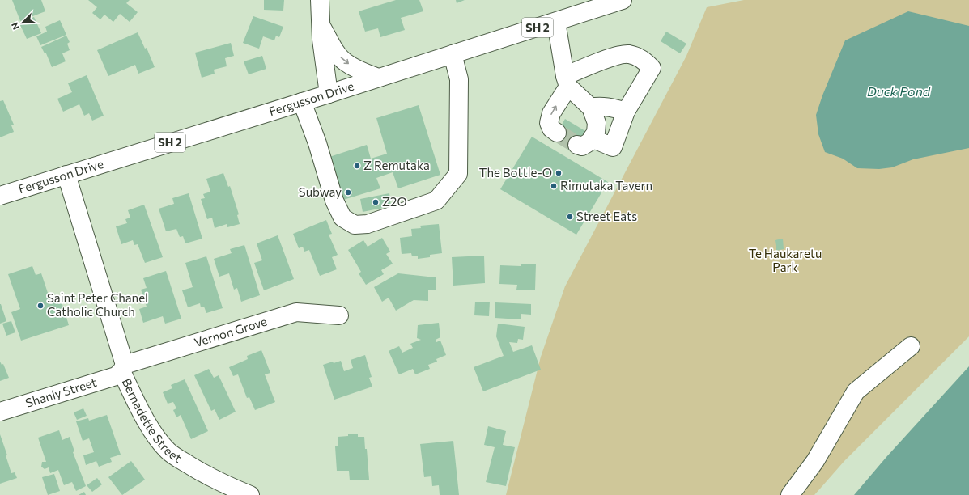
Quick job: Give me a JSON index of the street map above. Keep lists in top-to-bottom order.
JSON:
{
  "streets": {
    "main road": [
      "SH 2",
      "Fergusson Drive",
      "Vernon Grove",
      "Shanly Street",
      "Bernadette Street"
    ]
  },
  "crossings": [
    ["Fergusson Drive", "Bernadette Street"],
    ["Vernon Grove", "Shanly Street"],
    ["Vernon Grove", "Bernadette Street"],
    ["Shanly Street", "Bernadette Street"]
  ],
  "water": ["Duck Pond"],
  "parks": ["Te Haukaretu Park"],
  "places": [
    "Z Remutaka",
    "The Bottle-O",
    "Rimutaka Tavern",
    "Subway",
    "Z2O",
    "Street Eats",
    "Saint Peter Chanel Catholic Church"
  ],
  "north": "bottom left"
}
